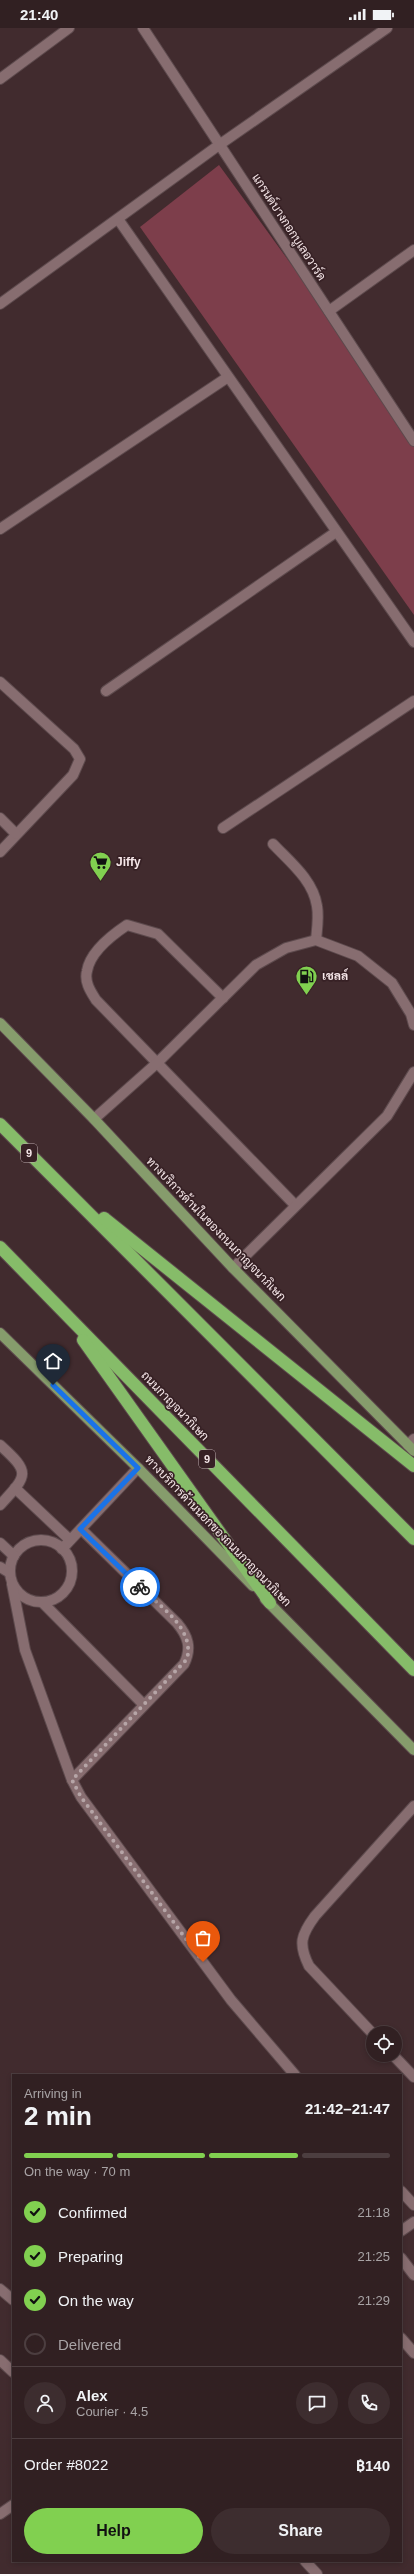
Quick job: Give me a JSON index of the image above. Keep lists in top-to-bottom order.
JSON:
{
  "streets": {
    "highway": ["9", "ถนนกาญจนาภิเษก"],
    "main road": ["ทางบริการด้านในของถนนกาญจนาภิเษก", "ทางบริการด้านนอกของถนนกาญจนาภิเษก"],
    "street": ["แกรนด์บางกอกบูเลอวาร์ด"]
  },
  "places": {
    "supermarket": ["Jiffy"],
    "fuel station": ["เชลล์"]
  },
  "page": {
    "status": "21:40",
    "heading": ["2 min", "Arriving in", "21:42–21:47"],
    "panel": [
      "Alex",
      "Courier · 4.5",
      "Order #8022",
      "฿140"
    ],
    "bar": "On the way · 70 m",
    "list": [
      ["Confirmed", "21:18"],
      ["Preparing", "21:25"],
      ["On the way", "21:29"],
      "Delivered"
    ],
    "buttons": ["Help", "Share"]
  }
}
